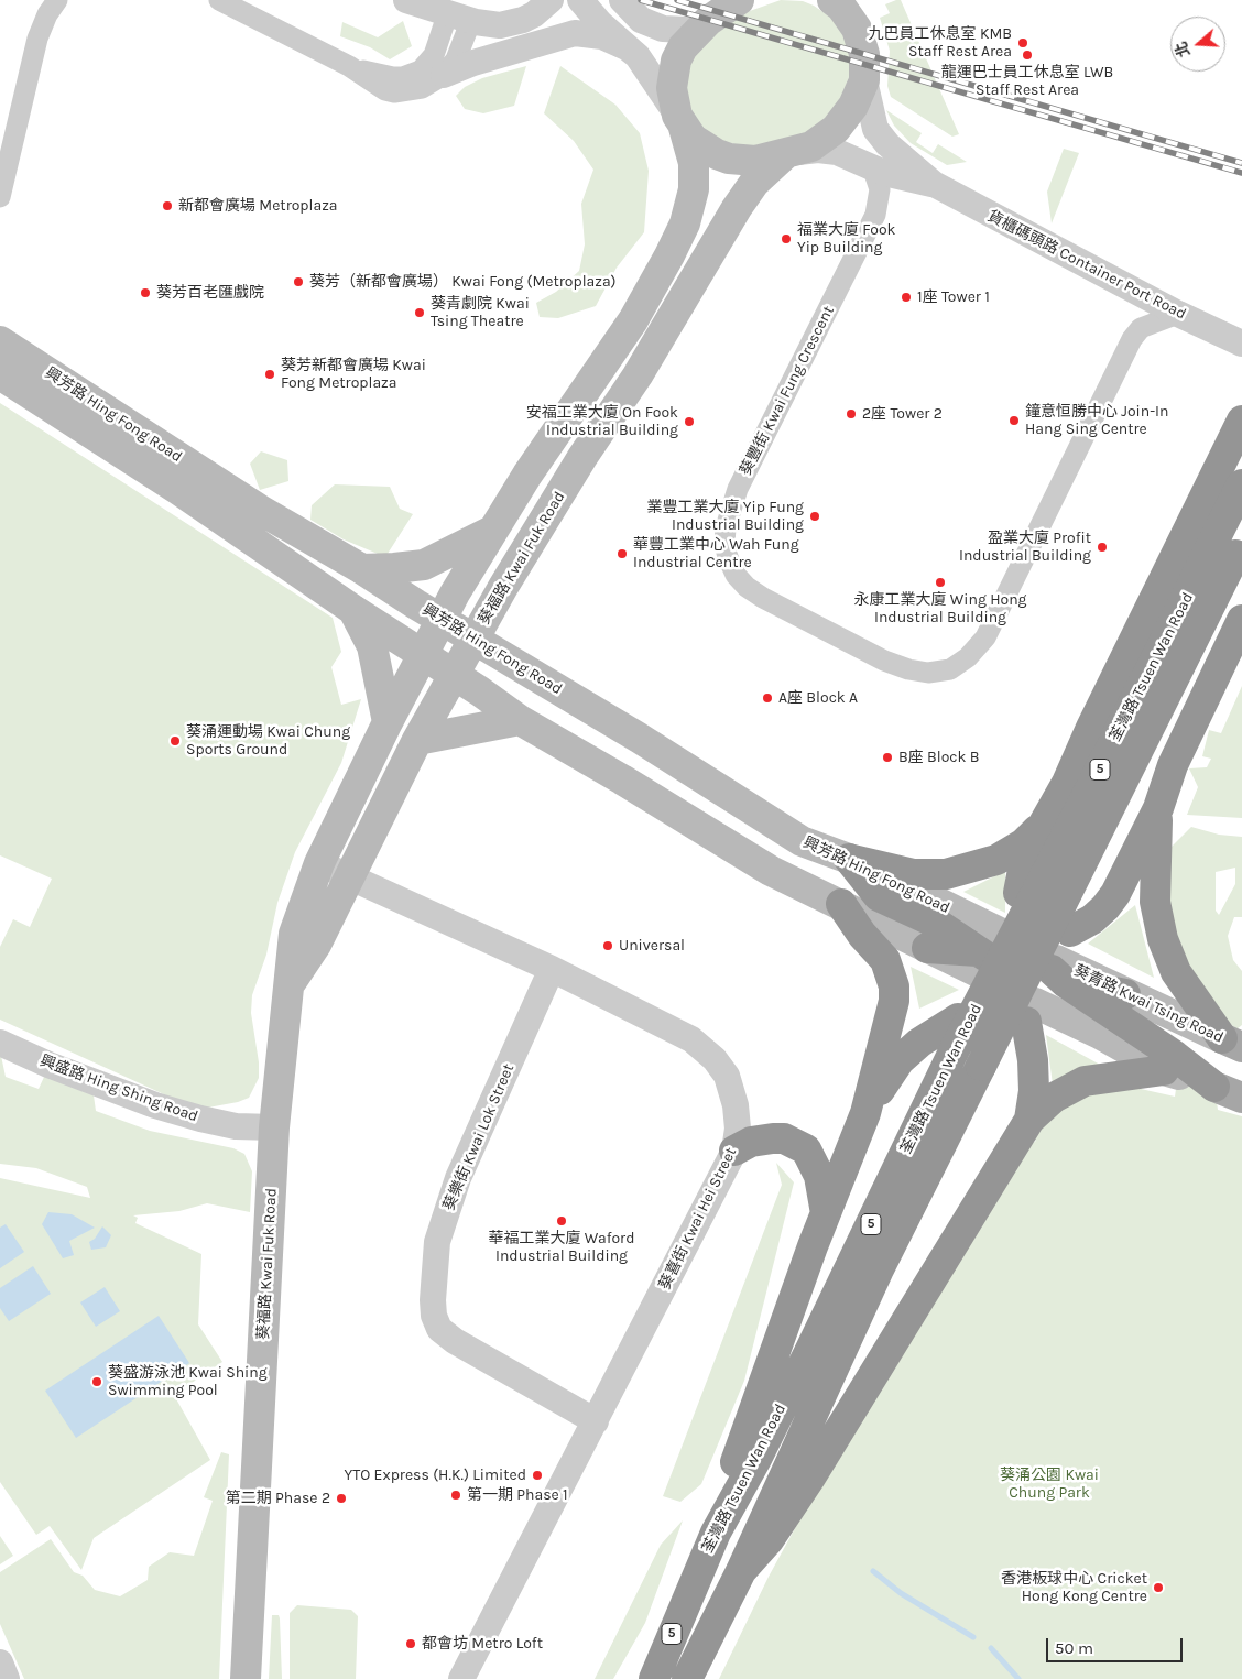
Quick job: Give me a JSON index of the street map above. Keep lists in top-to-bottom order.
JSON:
{
  "streets": {
    "highway": ["荃灣路 Tsuen Wan Road", "5"],
    "main road": ["興芳路 Hing Fong Road", "葵福路 Kwai Fuk Road", "葵青路 Kwai Tsing Road"],
    "street": [
      "貨櫃碼頭路 Container Port Road",
      "葵豐街 Kwai Fung Crescent",
      "興盛路 Hing Shing Road",
      "葵樂街 Kwai Lok Street",
      "葵喜街 Kwai Hei Street"
    ]
  },
  "crossings": [
    ["貨櫃碼頭路 Container Port Road", "葵豐街 Kwai Fung Crescent"],
    ["貨櫃碼頭路 Container Port Road", "葵福路 Kwai Fuk Road"],
    ["興芳路 Hing Fong Road", "葵福路 Kwai Fuk Road"],
    ["葵福路 Kwai Fuk Road", "興盛路 Hing Shing Road"],
    ["葵福路 Kwai Fuk Road", "葵喜街 Kwai Hei Street"],
    ["葵樂街 Kwai Lok Street", "葵喜街 Kwai Hei Street"]
  ],
  "parks": ["葵涌公園 Kwai Chung Park"],
  "places": [
    "九巴員工休息室 KMB Staff Rest Area",
    "龍運巴士員工休息室 LWB Staff Rest Area",
    "新都會廣場 Metroplaza",
    "福業大廈 Fook Yip Building",
    "葵芳（新都會廣場） Kwai Fong (Metroplaza)",
    "葵芳百老匯戲院",
    "1座 Tower 1",
    "葵青劇院 Kwai Tsing Theatre",
    "葵芳新都會廣場 Kwai Fong Metroplaza",
    "2座 Tower 2",
    "鐘意恒勝中心 Join-In Hang Sing Centre",
    "安福工業大廈 On Fook Industrial Building",
    "業豐工業大廈 Yip Fung Industrial Building",
    "盈業大廈 Profit Industrial Building",
    "華豐工業中心 Wah Fung Industrial Centre",
    "永康工業大廈 Wing Hong Industrial Building",
    "A座 Block A",
    "葵涌運動場 Kwai Chung Sports Ground",
    "B座 Block B",
    "Universal",
    "華福工業大廈 Waford Industrial Building",
    "葵盛游泳池 Kwai Shing Swimming Pool",
    "YTO Express (H.K.) Limited",
    "第一期 Phase 1",
    "第二期 Phase 2",
    "香港板球中心 Cricket Hong Kong Centre",
    "都會坊 Metro Loft"
  ],
  "scale_bar": "50 m",
  "north": "left"
}
